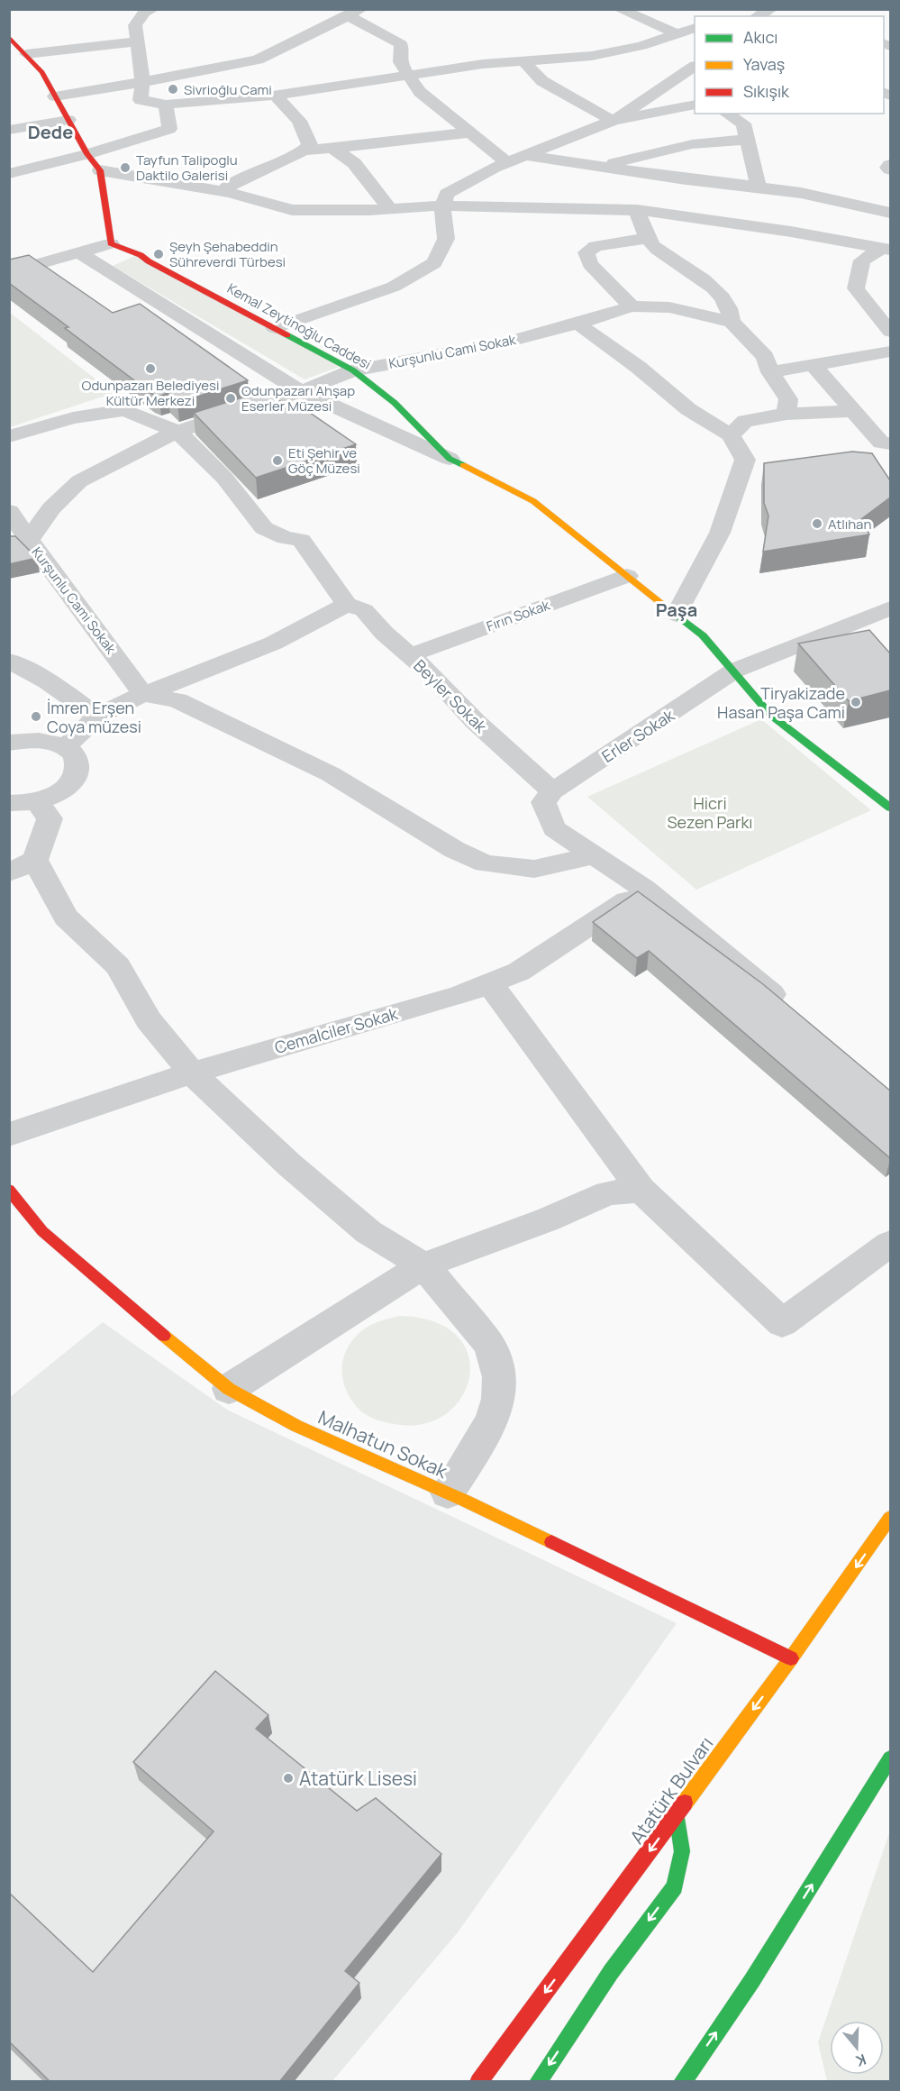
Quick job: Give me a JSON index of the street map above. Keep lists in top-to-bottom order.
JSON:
{
  "streets": {
    "street": [
      "Kemal Zeytinoğlu Caddesi",
      "Kurşunlu Cami Sokak",
      "Fırın Sokak",
      "Beyler Sokak",
      "Erler Sokak",
      "Cemalciler Sokak",
      "Malhatun Sokak",
      "Atatürk Bulvarı"
    ]
  },
  "crossings": [
    ["Kemal Zeytinoğlu Caddesi", "Kurşunlu Cami Sokak"],
    ["Kemal Zeytinoğlu Caddesi", "Fırın Sokak"],
    ["Kemal Zeytinoğlu Caddesi", "Erler Sokak"],
    ["Fırın Sokak", "Beyler Sokak"],
    ["Beyler Sokak", "Erler Sokak"],
    ["Malhatun Sokak", "Atatürk Bulvarı"]
  ],
  "districts": ["Dede", "Paşa"],
  "parks": ["Hicri Sezen Parkı"],
  "places": [
    "Sivrioğlu Cami",
    "Tayfun Talipoglu Daktilo Galerisi",
    "Şeyh Şehabeddin Sühreverdi Türbesi",
    "Odunpazarı Belediyesi Kültür Merkezi",
    "Odunpazarı Ahşap Eserler Müzesi",
    "Eti Şehir ve Göç Müzesi",
    "Atlıhan",
    "Tiryakizade Hasan Paşa Cami",
    "İmren Erşen Coya müzesi",
    "Atatürk Lisesi"
  ],
  "legend": ["Akıcı", "Yavaş", "Sıkışık"],
  "north": "bottom"
}
